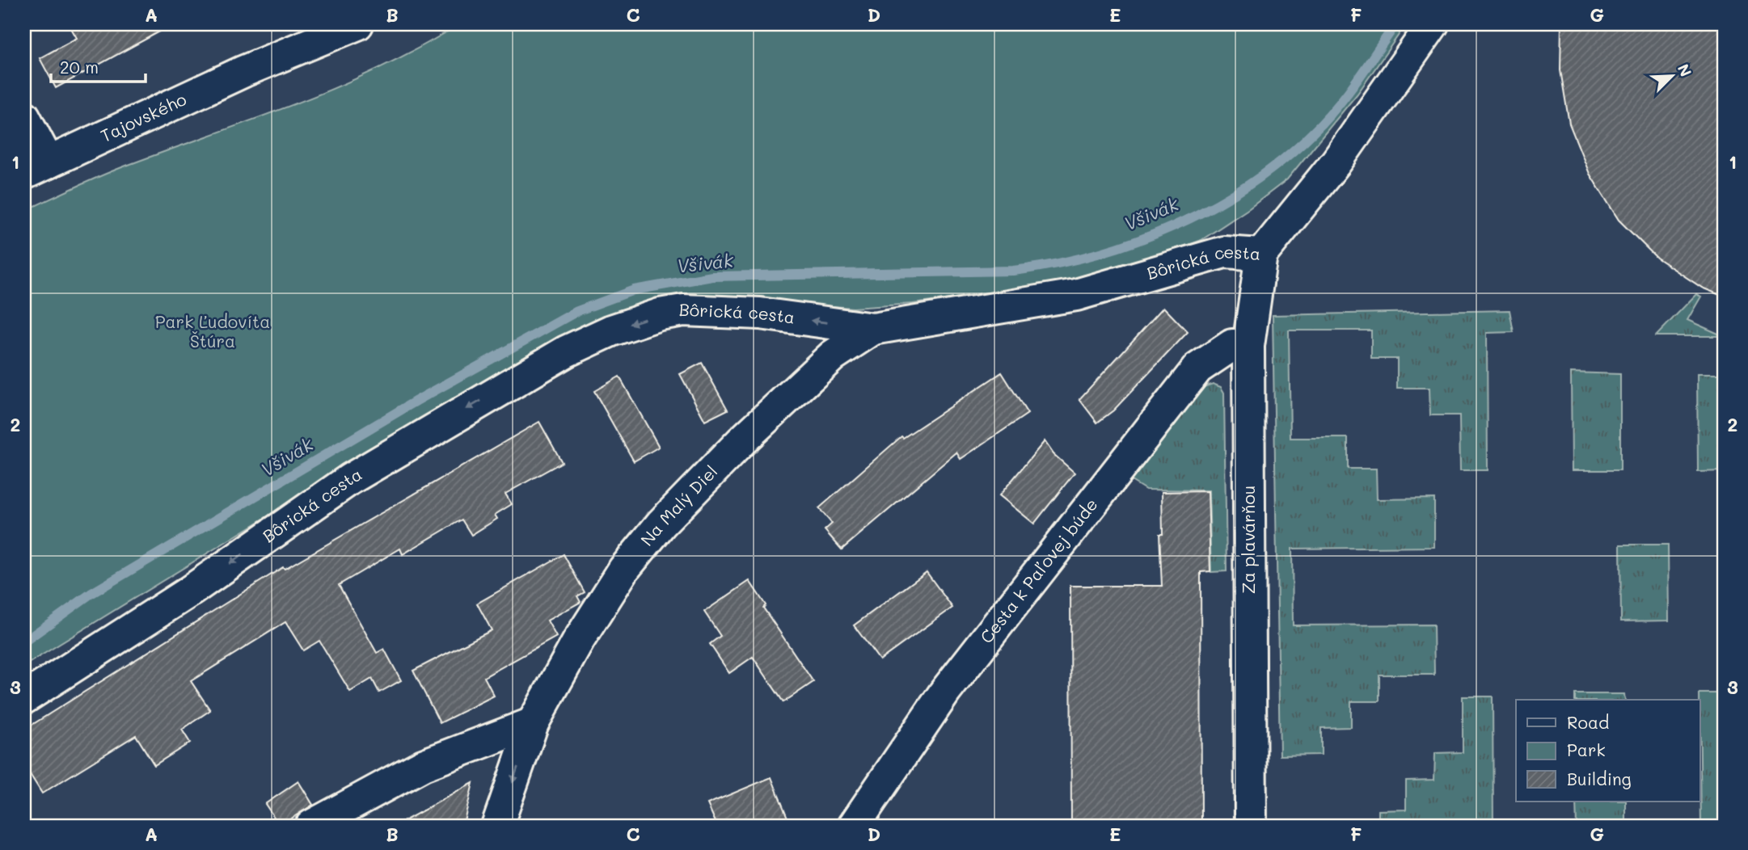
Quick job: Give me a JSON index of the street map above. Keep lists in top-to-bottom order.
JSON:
{
  "streets": {
    "street": [
      "Tajovského",
      "Bôrická cesta",
      "Na Malý Diel",
      "Za plavárňou",
      "Cesta k Paľovej búde"
    ]
  },
  "crossings": [
    ["Bôrická cesta", "Na Malý Diel"],
    ["Bôrická cesta", "Za plavárňou"],
    ["Za plavárňou", "Cesta k Paľovej búde"]
  ],
  "one_way": ["Bôrická cesta"],
  "water": ["Všivák"],
  "parks": ["Park Ľudovíta Štúra"],
  "legend": ["Road", "Park", "Building"],
  "scale_bar": "20 m",
  "north": "top right",
  "grid": {
    "columns": [
      "A",
      "B",
      "C",
      "D",
      "E",
      "F",
      "G"
    ],
    "rows": ["1", "2", "3"]
  }
}
